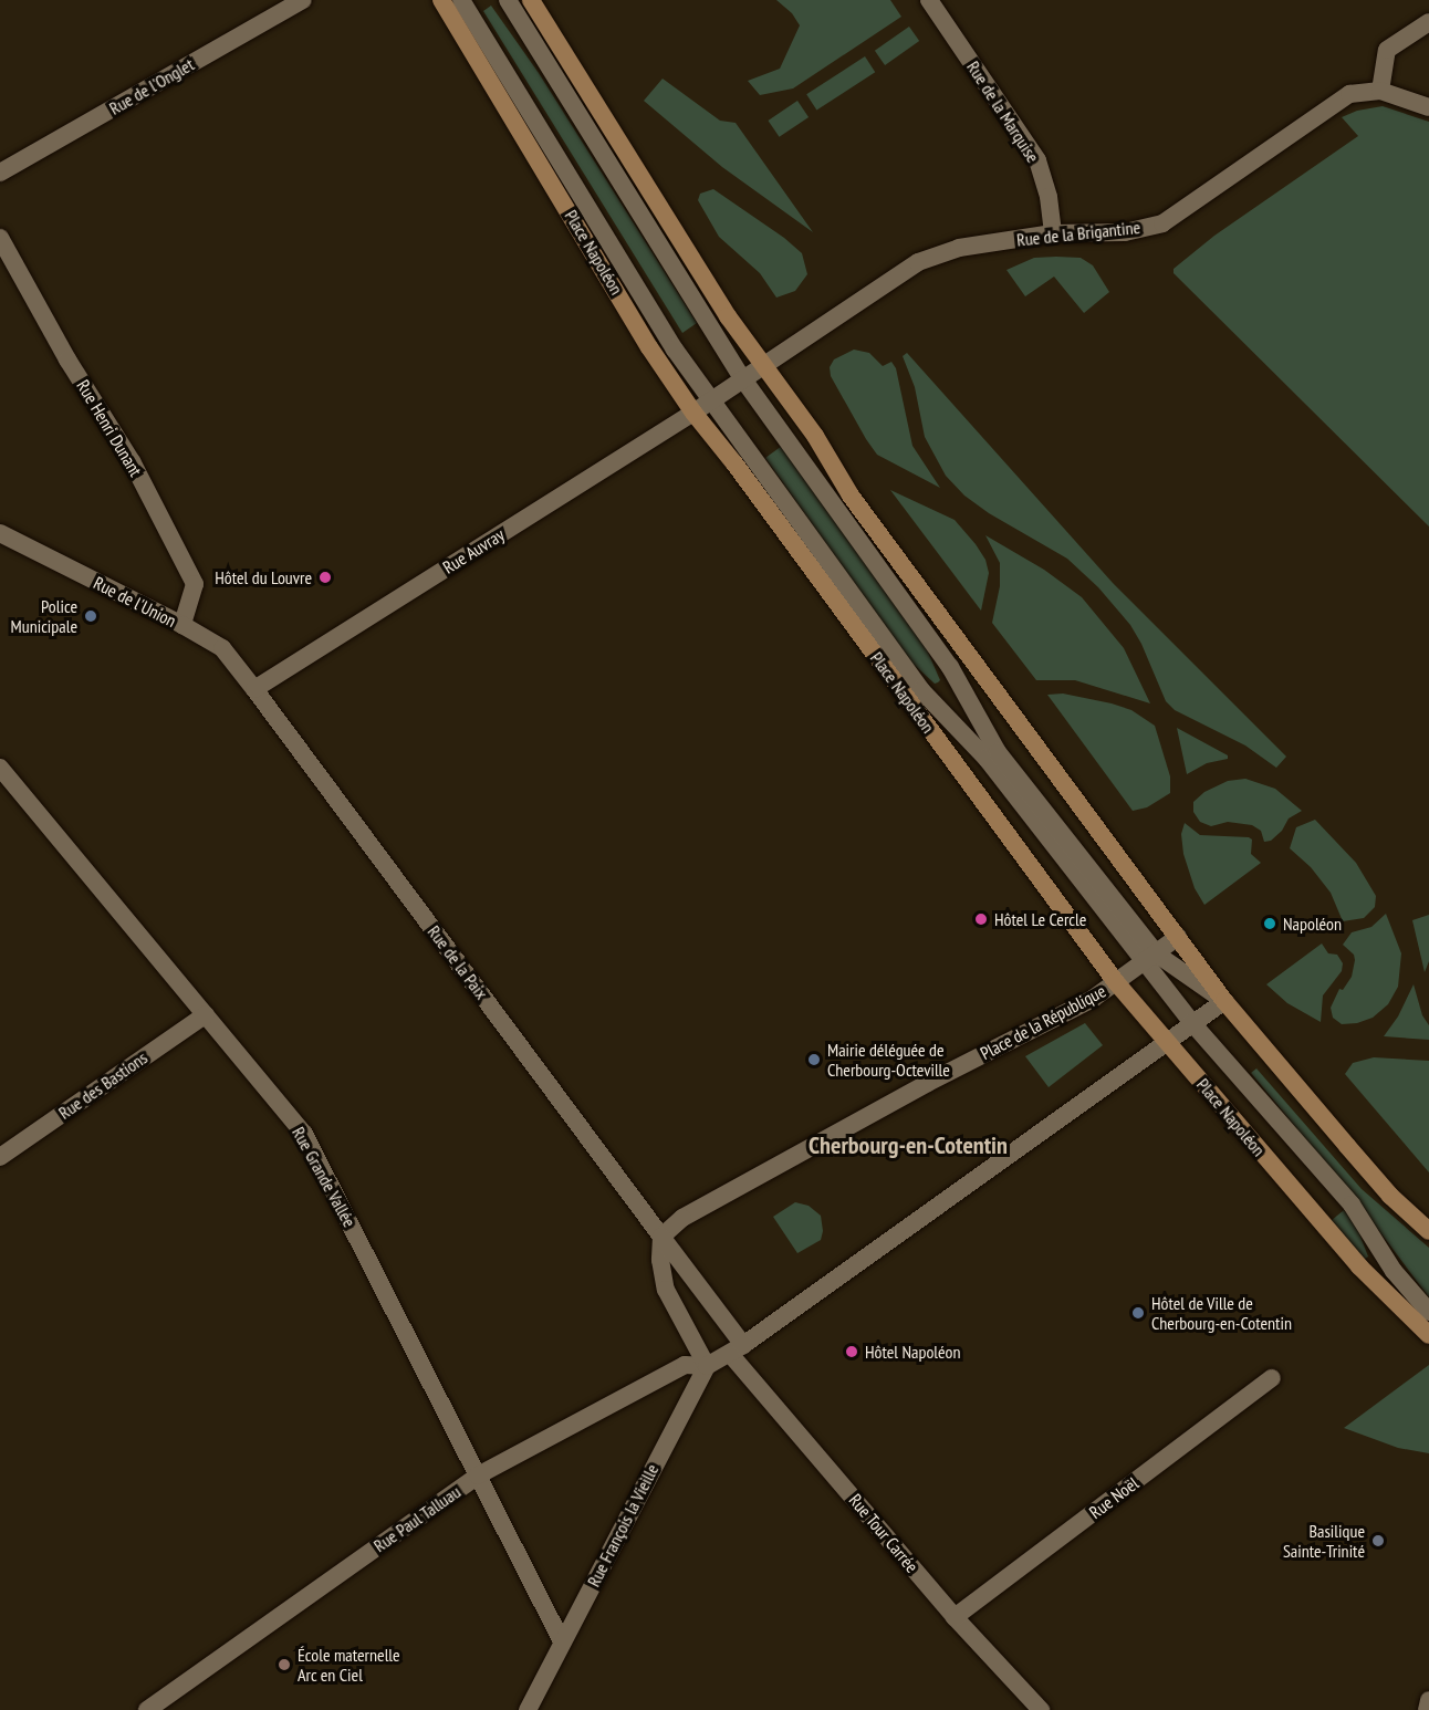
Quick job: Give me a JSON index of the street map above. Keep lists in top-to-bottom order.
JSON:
{
  "streets": {
    "main road": ["Place Napoléon"],
    "street": [
      "Rue de l'Onglet",
      "Rue de la Marquise",
      "Rue de la Brigantine",
      "Rue Henri Dunant",
      "Rue Auvray",
      "Rue de l'Union",
      "Rue de la Paix",
      "Place de la République",
      "Rue des Bastions",
      "Rue Grande Vallée",
      "Rue Noël",
      "Rue Paul Talluau",
      "Rue François la Vieille",
      "Rue Tour Carrée"
    ]
  },
  "crossings": [
    ["Rue de la Marquise", "Rue de la Brigantine"],
    ["Rue de la Brigantine", "Place Napoléon"],
    ["Rue de la Brigantine", "Rue Auvray"],
    ["Place Napoléon", "Rue Auvray"],
    ["Place Napoléon", "Place de la République"],
    ["Rue Henri Dunant", "Rue de l'Union"],
    ["Rue Auvray", "Rue de l'Union"],
    ["Rue Auvray", "Rue de la Paix"],
    ["Rue de l'Union", "Rue de la Paix"],
    ["Rue de la Paix", "Place de la République"],
    ["Rue des Bastions", "Rue Grande Vallée"],
    ["Rue Grande Vallée", "Rue Paul Talluau"],
    ["Rue Grande Vallée", "Rue François la Vieille"],
    ["Rue Noël", "Rue Tour Carrée"],
    ["Rue Paul Talluau", "Rue François la Vieille"]
  ],
  "districts": ["Cherbourg-en-Cotentin"],
  "places": [
    "Hôtel du Louvre",
    "Police Municipale",
    "Hôtel Le Cercle",
    "Napoléon",
    "Mairie déléguée de Cherbourg-Octeville",
    "Hôtel de Ville de Cherbourg-en-Cotentin",
    "Hôtel Napoléon",
    "Basilique Sainte-Trinité",
    "École maternelle Arc en Ciel"
  ]
}
